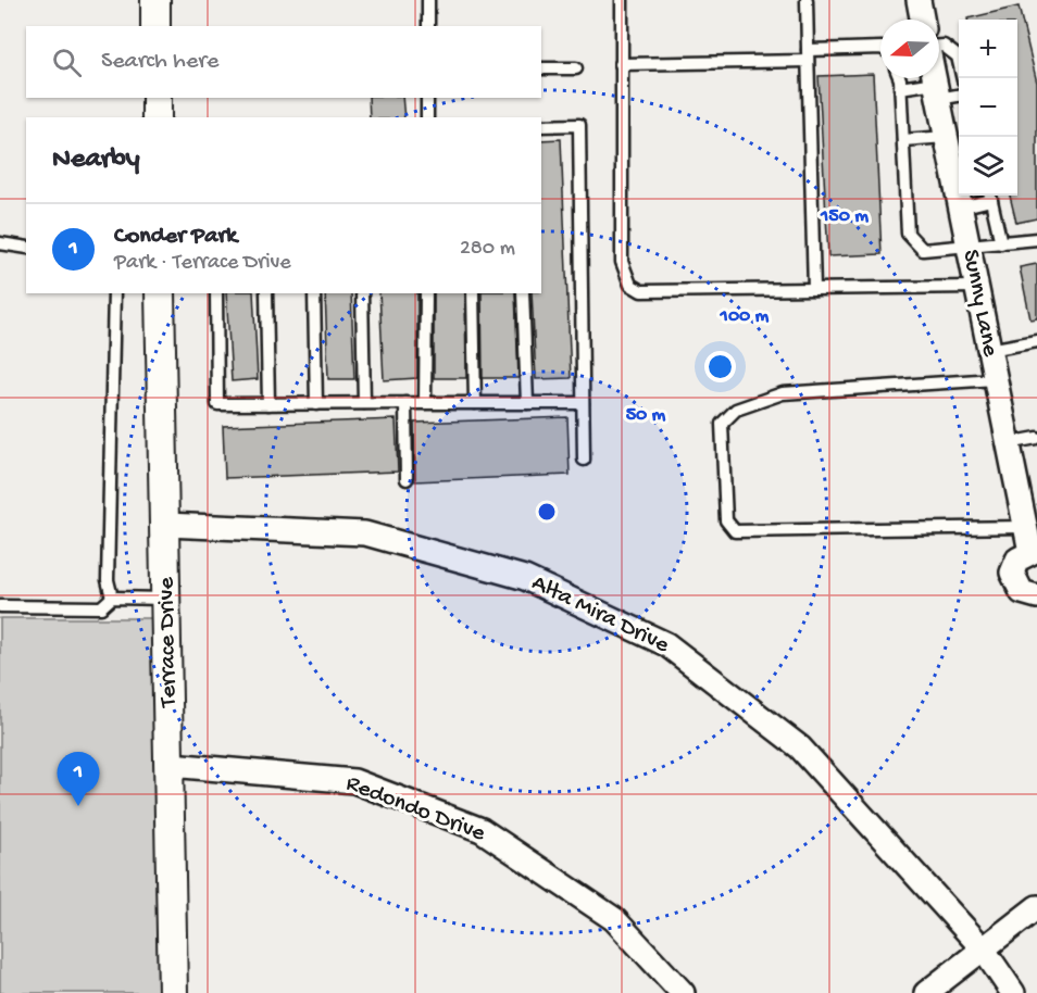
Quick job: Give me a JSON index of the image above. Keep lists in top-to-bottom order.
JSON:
{
  "streets": {
    "street": [
      "Sunny Lane",
      "Alta Mira Drive",
      "Terrace Drive",
      "Redondo Drive"
    ]
  },
  "crossings": [
    ["Alta Mira Drive", "Terrace Drive"],
    ["Terrace Drive", "Redondo Drive"]
  ],
  "north": "left",
  "page": {
    "map_buttons": ["+", "−"],
    "search": "Search here",
    "heading": "Nearby",
    "list": [
      {
        "mark": "1",
        "name": "Conder Park",
        "note": "Park · Terrace Drive",
        "value": "280 m"
      }
    ],
    "pins": "1"
  },
  "rings": ["150 m", "100 m", "50 m"]
}
